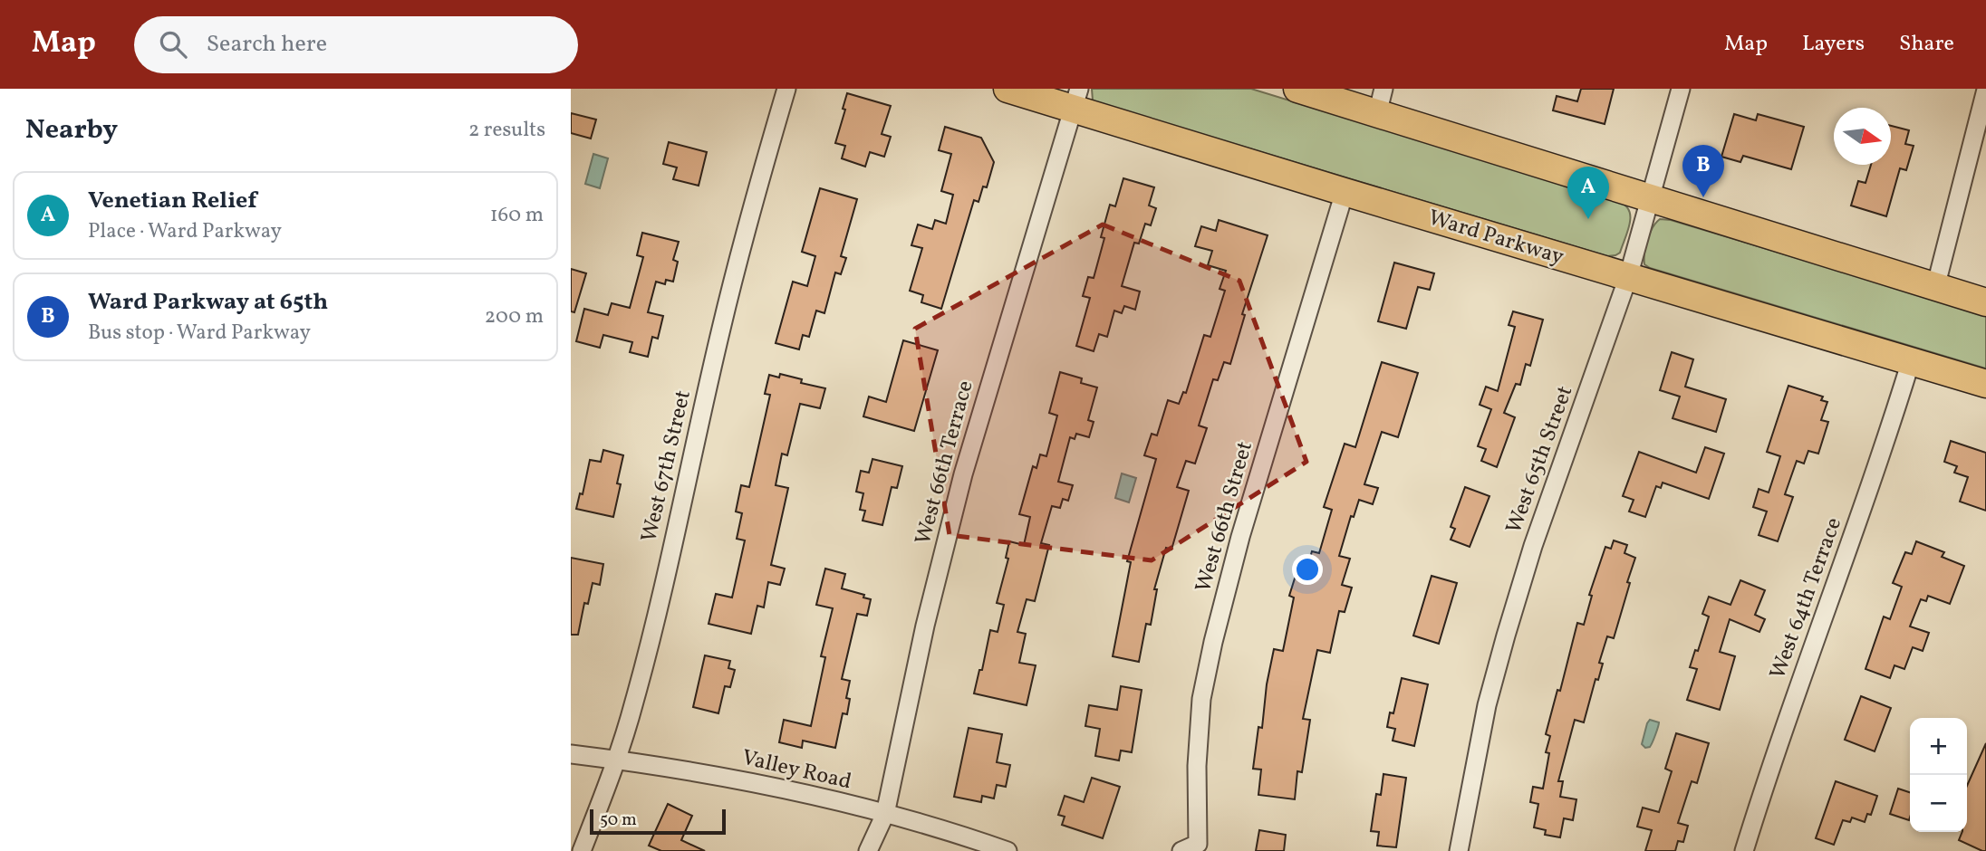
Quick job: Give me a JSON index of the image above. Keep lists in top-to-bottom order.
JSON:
{
  "streets": {
    "main road": ["Ward Parkway"],
    "street": [
      "West 65th Street",
      "West 66th Terrace",
      "West 67th Street",
      "West 66th Street",
      "West 64th Terrace",
      "Valley Road"
    ]
  },
  "crossings": [
    ["Ward Parkway", "West 65th Street"],
    ["Ward Parkway", "West 66th Terrace"],
    ["Ward Parkway", "West 66th Street"],
    ["Ward Parkway", "West 64th Terrace"],
    ["West 66th Terrace", "Valley Road"],
    ["West 67th Street", "Valley Road"]
  ],
  "scale_bar": "50 m",
  "north": "right",
  "page": {
    "header": "Map",
    "search": "Search here",
    "nav": ["Map", "Layers", "Share"],
    "heading": ["Nearby", "2 results"],
    "pins": ["B", "A"],
    "list": [
      {
        "mark": "A",
        "name": "Venetian Relief",
        "note": "Place · Ward Parkway",
        "value": "160 m"
      },
      {
        "mark": "B",
        "name": "Ward Parkway at 65th",
        "note": "Bus stop · Ward Parkway",
        "value": "200 m"
      }
    ],
    "map_buttons": ["+", "−"],
    "scale": "50 m"
  }
}
